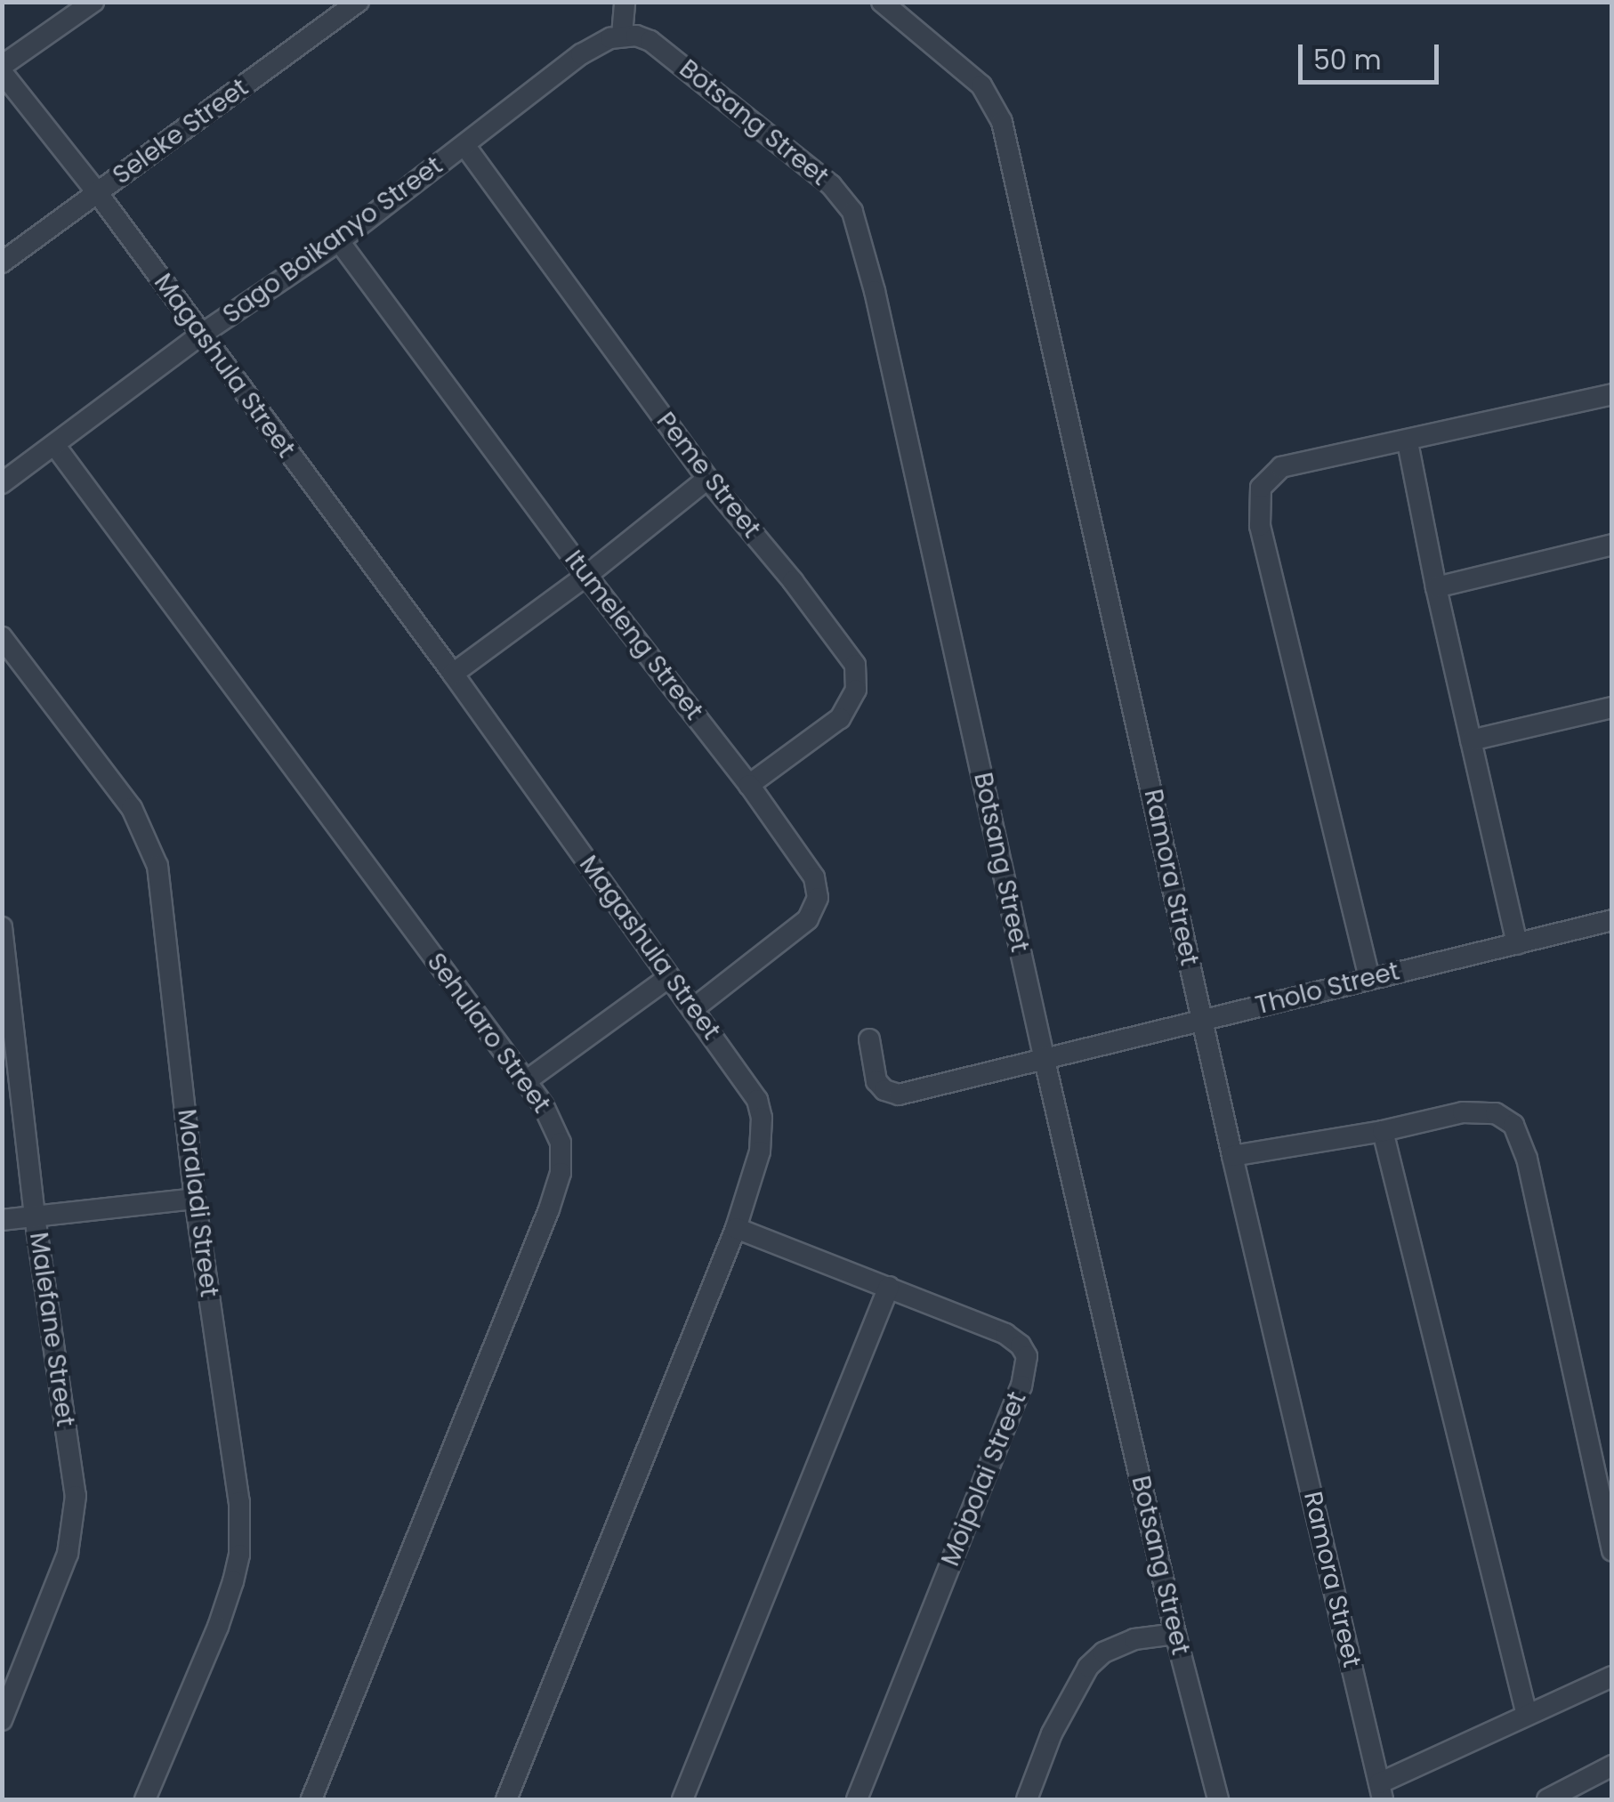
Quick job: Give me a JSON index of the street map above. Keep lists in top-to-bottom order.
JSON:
{
  "streets": {
    "street": [
      "Botsang Street",
      "Seleke Street",
      "Sago Boikanyo Street",
      "Magashula Street",
      "Peme Street",
      "Itumeleng Street",
      "Ramora Street",
      "Tholo Street",
      "Sehularo Street",
      "Moraladi Street",
      "Malefane Street",
      "Moipolai Street"
    ]
  },
  "crossings": [
    ["Botsang Street", "Sago Boikanyo Street"],
    ["Botsang Street", "Tholo Street"],
    ["Seleke Street", "Magashula Street"],
    ["Sago Boikanyo Street", "Magashula Street"],
    ["Sago Boikanyo Street", "Peme Street"],
    ["Sago Boikanyo Street", "Itumeleng Street"],
    ["Sago Boikanyo Street", "Sehularo Street"],
    ["Magashula Street", "Itumeleng Street"],
    ["Magashula Street", "Moipolai Street"],
    ["Peme Street", "Itumeleng Street"],
    ["Ramora Street", "Tholo Street"]
  ],
  "scale_bar": "50 m"
}
